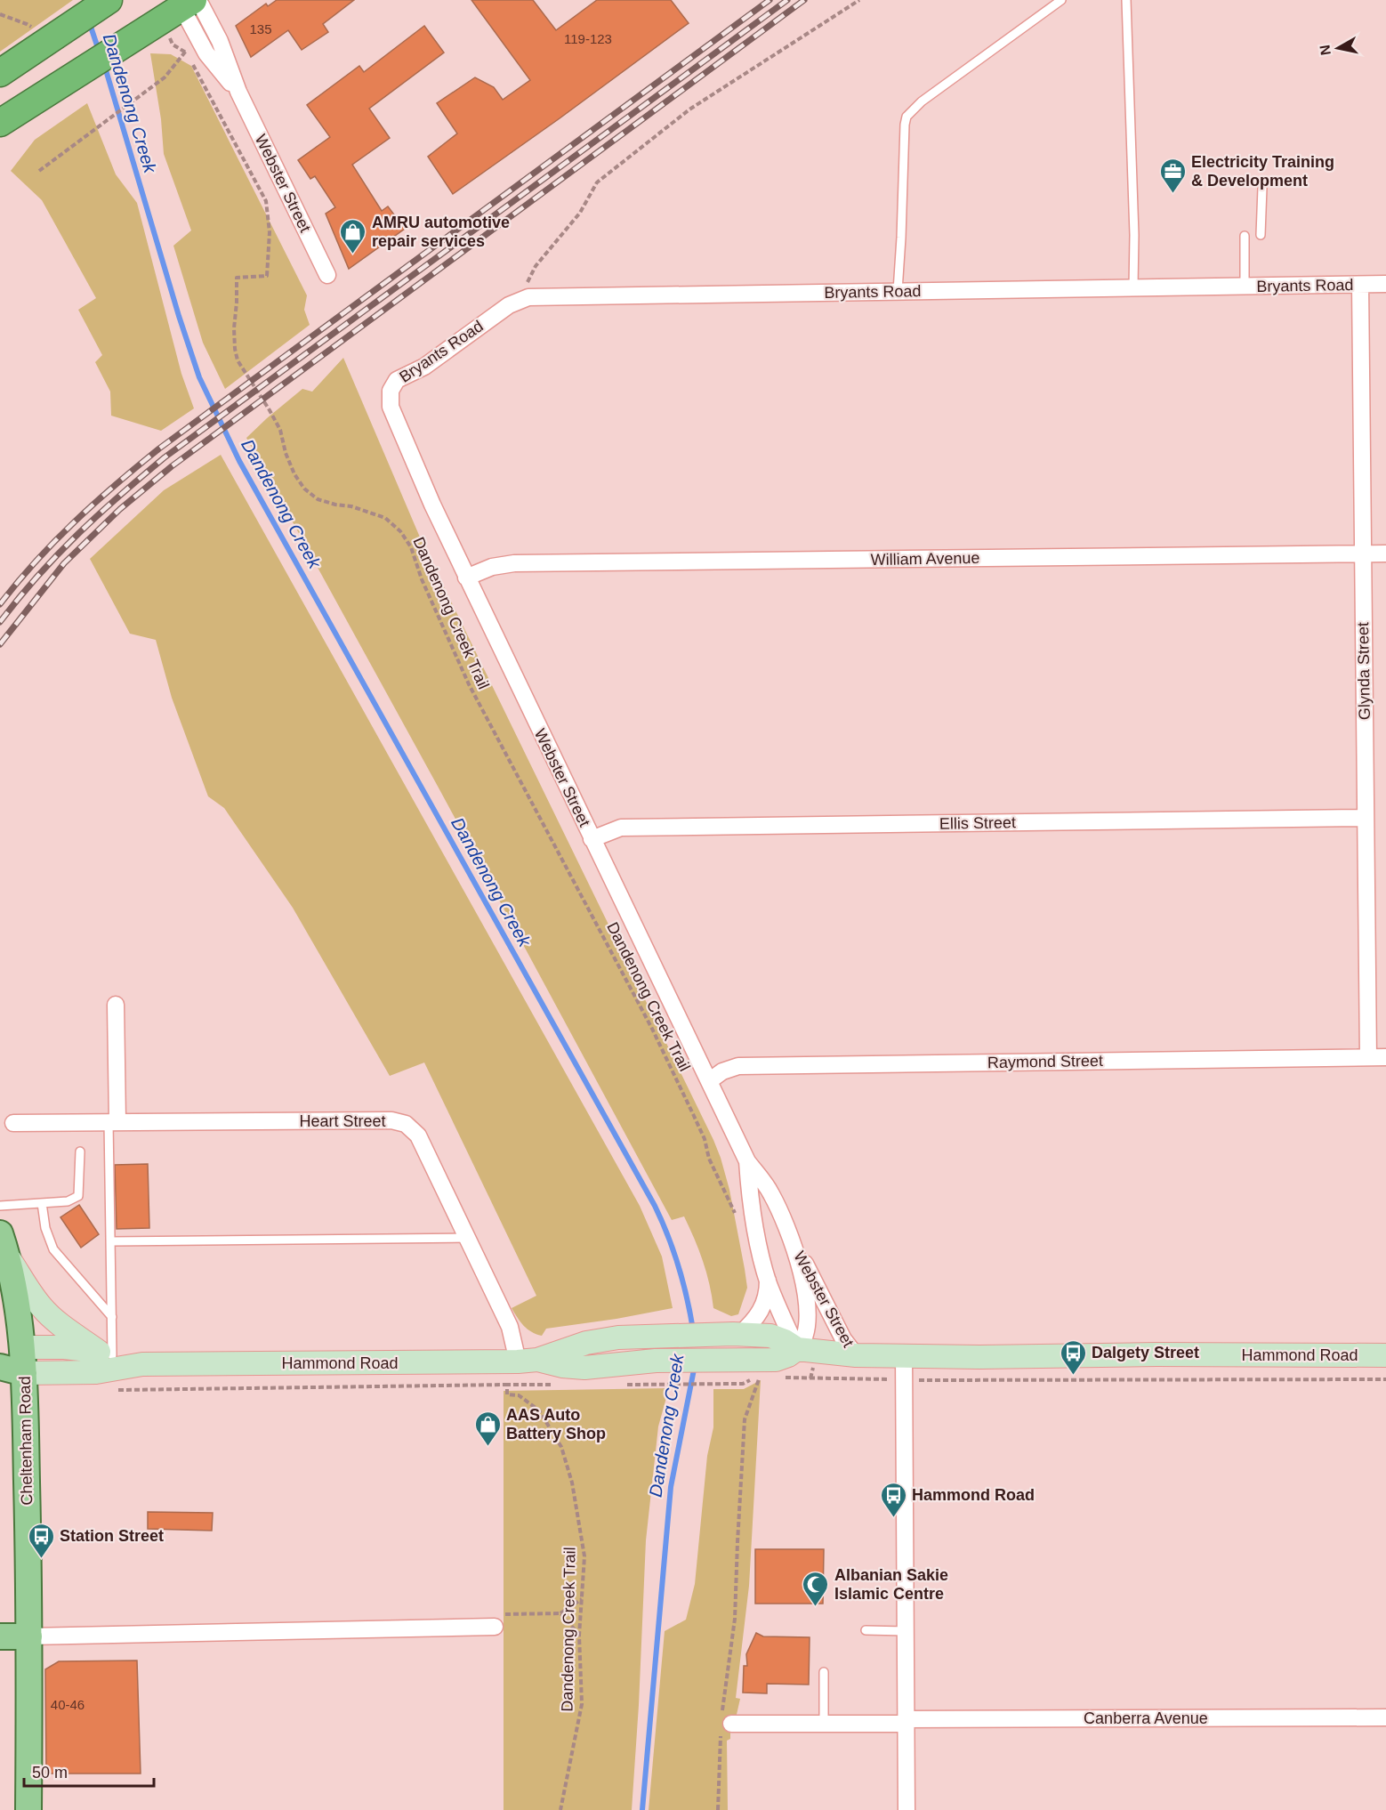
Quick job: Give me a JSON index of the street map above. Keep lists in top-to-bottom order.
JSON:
{
  "streets": {
    "main road": ["Hammond Road", "Cheltenham Road"],
    "street": [
      "Webster Street",
      "Bryants Road",
      "William Avenue",
      "Glynda Street",
      "Ellis Street",
      "Raymond Street",
      "Heart Street",
      "Canberra Avenue"
    ],
    "path": ["Dandenong Creek Trail"]
  },
  "crossings": [
    ["Webster Street", "Bryants Road"],
    ["Webster Street", "William Avenue"],
    ["Webster Street", "Dandenong Creek Trail"],
    ["Webster Street", "Ellis Street"],
    ["Webster Street", "Raymond Street"],
    ["Webster Street", "Hammond Road"],
    ["Bryants Road", "Glynda Street"],
    ["William Avenue", "Glynda Street"],
    ["Glynda Street", "Ellis Street"],
    ["Glynda Street", "Raymond Street"],
    ["Heart Street", "Hammond Road"],
    ["Hammond Road", "Cheltenham Road"]
  ],
  "water": ["Dandenong Creek"],
  "places": {
    "office": ["Electricity Training & Development"],
    "shop": ["AMRU automotive repair services", "AAS Auto Battery Shop"],
    "bus stop": ["Dalgety Street", "Hammond Road", "Station Street"],
    "mosque": ["Albanian Sakie Islamic Centre"]
  },
  "house_numbers": ["135", "119-123", "40-46"],
  "scale_bar": "50 m",
  "north": "left"
}
